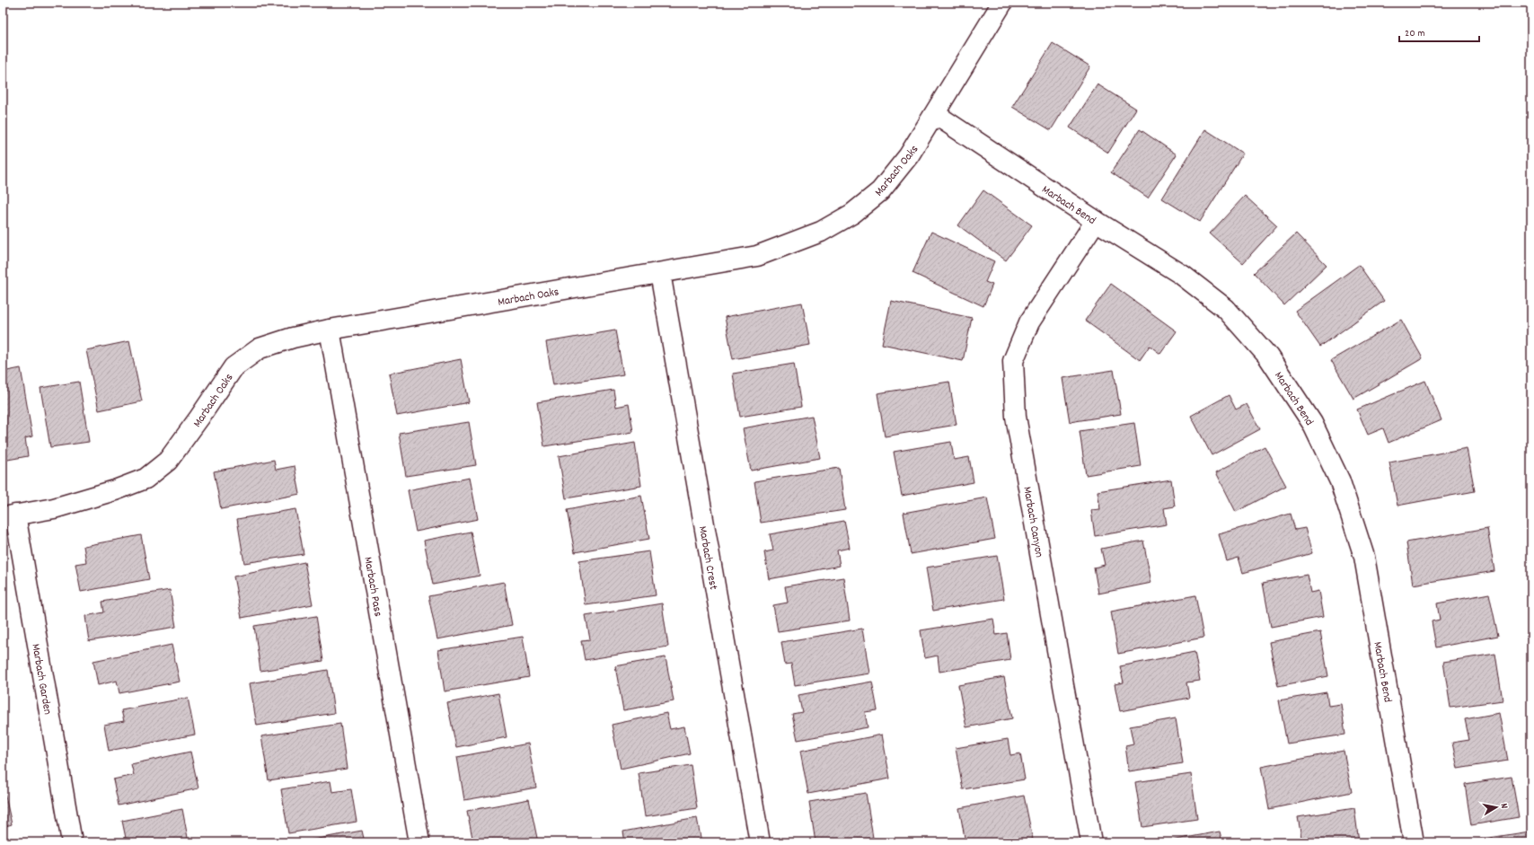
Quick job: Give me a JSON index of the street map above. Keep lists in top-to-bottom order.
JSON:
{
  "streets": {
    "street": [
      "Marbach Oaks",
      "Marbach Bend",
      "Marbach Canyon",
      "Marbach Crest",
      "Marbach Pass",
      "Marbach Garden"
    ]
  },
  "crossings": [
    ["Marbach Oaks", "Marbach Bend"],
    ["Marbach Oaks", "Marbach Crest"],
    ["Marbach Oaks", "Marbach Pass"],
    ["Marbach Oaks", "Marbach Garden"],
    ["Marbach Bend", "Marbach Canyon"]
  ],
  "scale_bar": "20 m",
  "north": "right"
}
